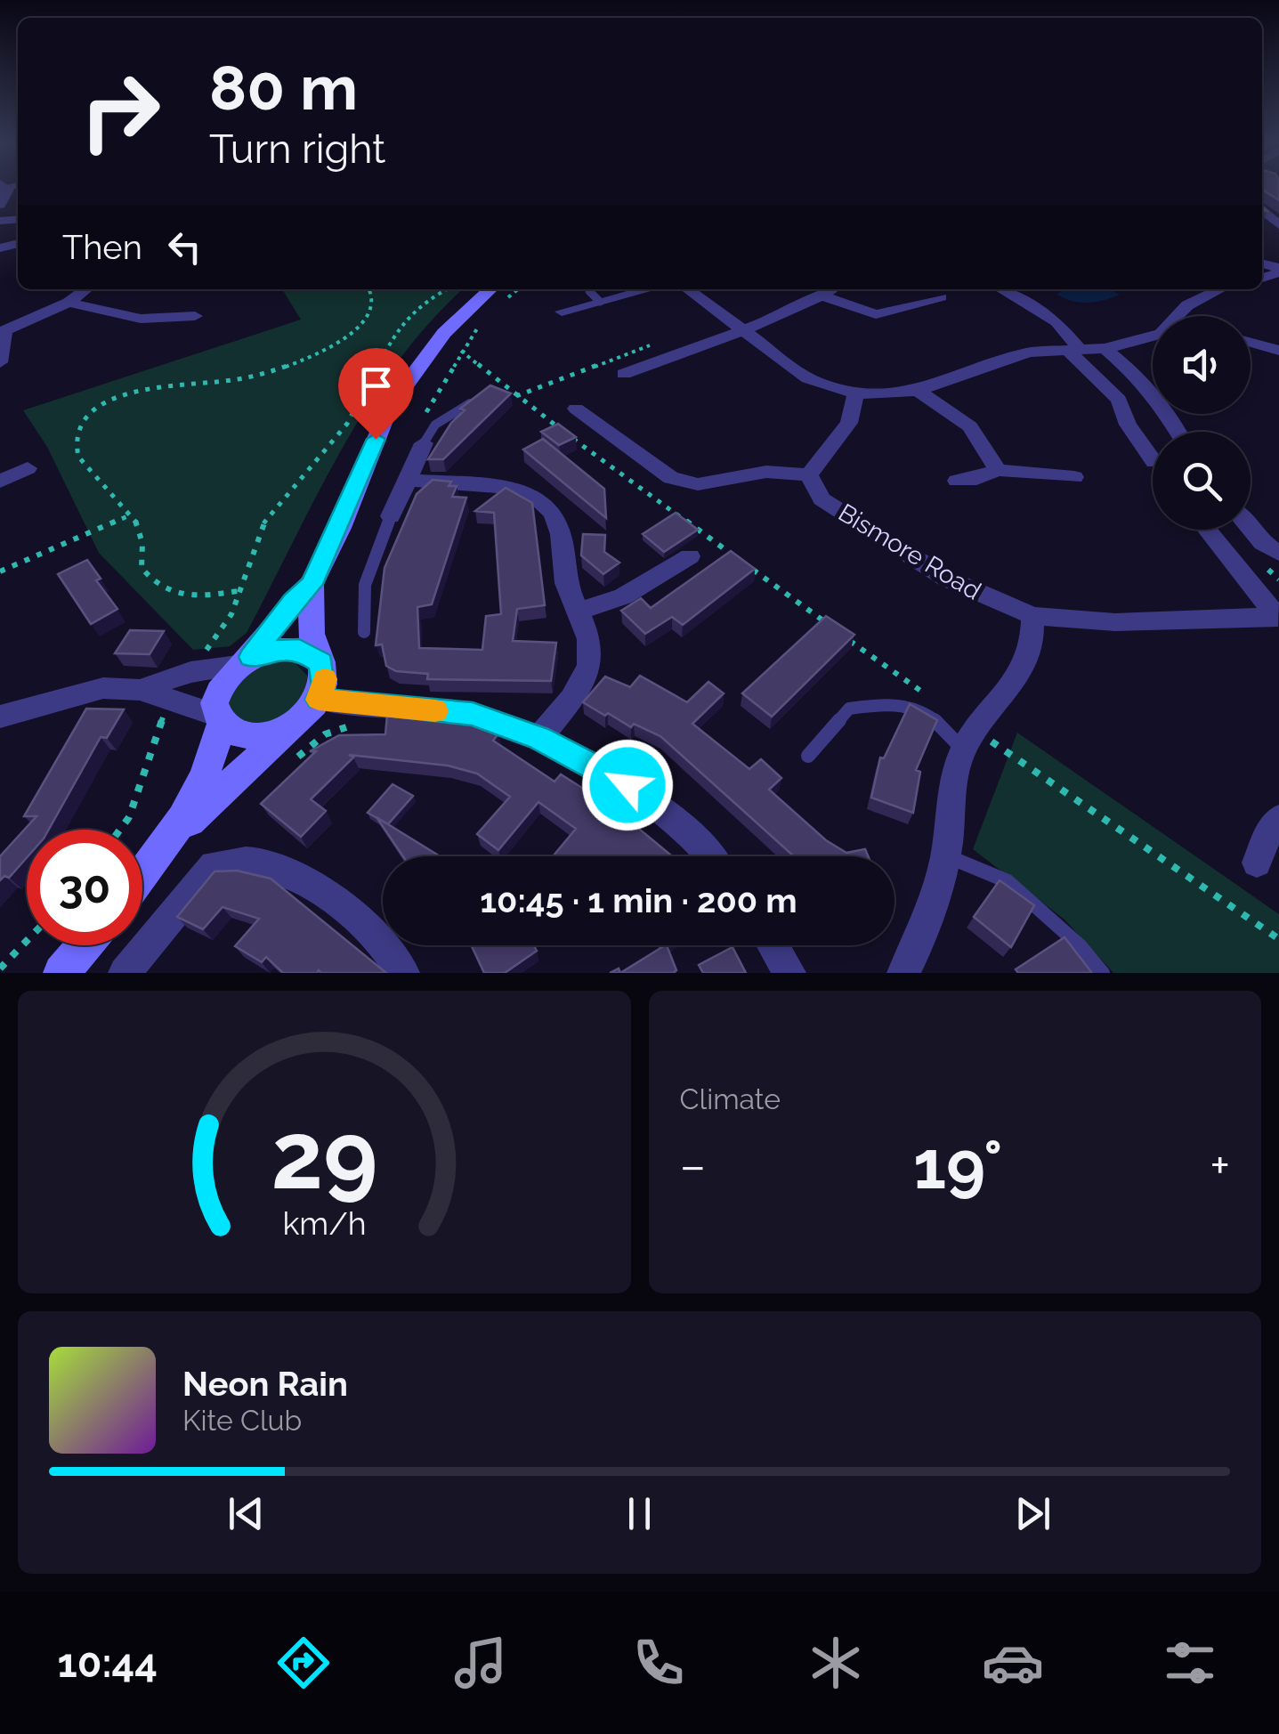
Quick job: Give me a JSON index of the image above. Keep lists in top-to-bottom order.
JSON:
{
  "streets": {
    "street": ["Bismore Road"]
  },
  "page": {
    "turn": ["80 m", "Turn right"],
    "then": "Then",
    "limit": "30",
    "trip": "10:45 · 1 min · 200 m",
    "tile": "Climate",
    "heat": ["−", "19°", "+"],
    "song": ["Neon Rain", "Kite Club"],
    "tabs": "10:44",
    "gauge": ["29", "km/h"]
  }
}
